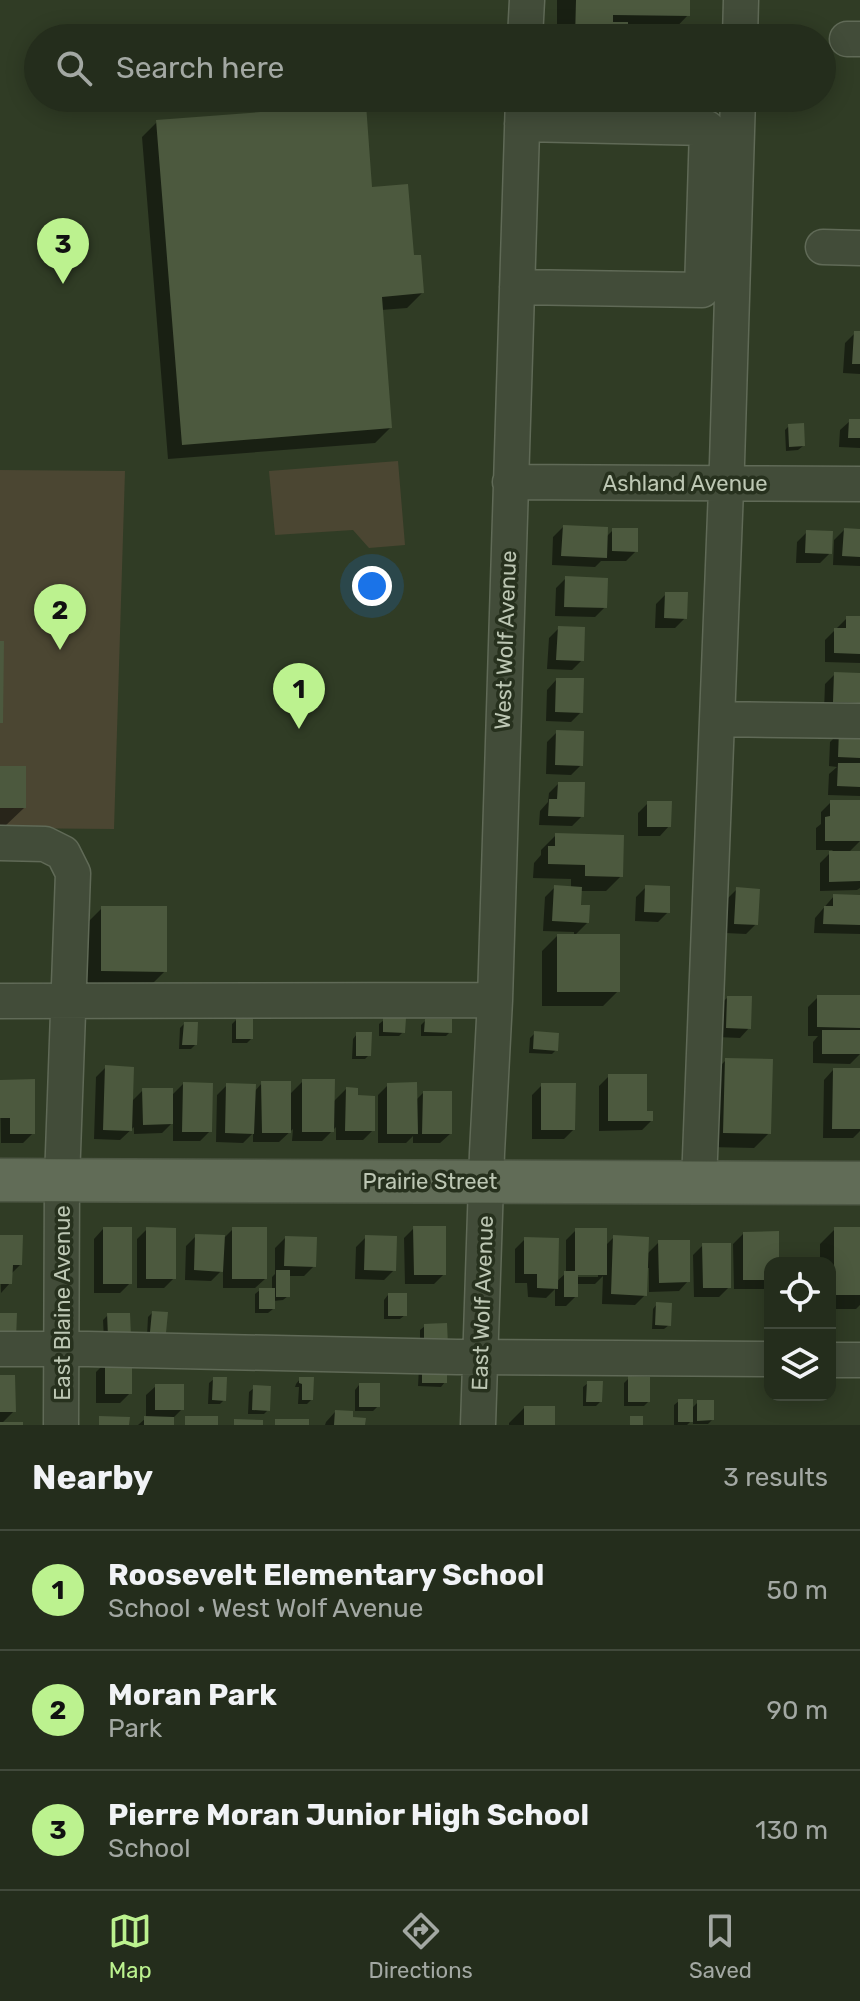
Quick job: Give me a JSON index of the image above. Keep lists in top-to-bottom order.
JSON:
{
  "streets": {
    "main road": ["Prairie Street"],
    "street": [
      "Ashland Avenue",
      "West Wolf Avenue",
      "East Blaine Avenue",
      "East Wolf Avenue"
    ]
  },
  "crossings": [
    ["Ashland Avenue", "West Wolf Avenue"],
    ["West Wolf Avenue", "Prairie Street"],
    ["West Wolf Avenue", "East Wolf Avenue"],
    ["Prairie Street", "East Blaine Avenue"],
    ["Prairie Street", "East Wolf Avenue"]
  ],
  "page": {
    "search": "Search here",
    "pins": ["3", "2", "1"],
    "heading": ["Nearby", "3 results"],
    "list": [
      {
        "mark": "1",
        "name": "Roosevelt Elementary School",
        "note": "School · West Wolf Avenue",
        "value": "50 m"
      },
      {
        "mark": "2",
        "name": "Moran Park",
        "note": "Park",
        "value": "90 m"
      },
      {
        "mark": "3",
        "name": "Pierre Moran Junior High School",
        "note": "School",
        "value": "130 m"
      }
    ],
    "nav": ["Map", "Directions", "Saved"]
  }
}
